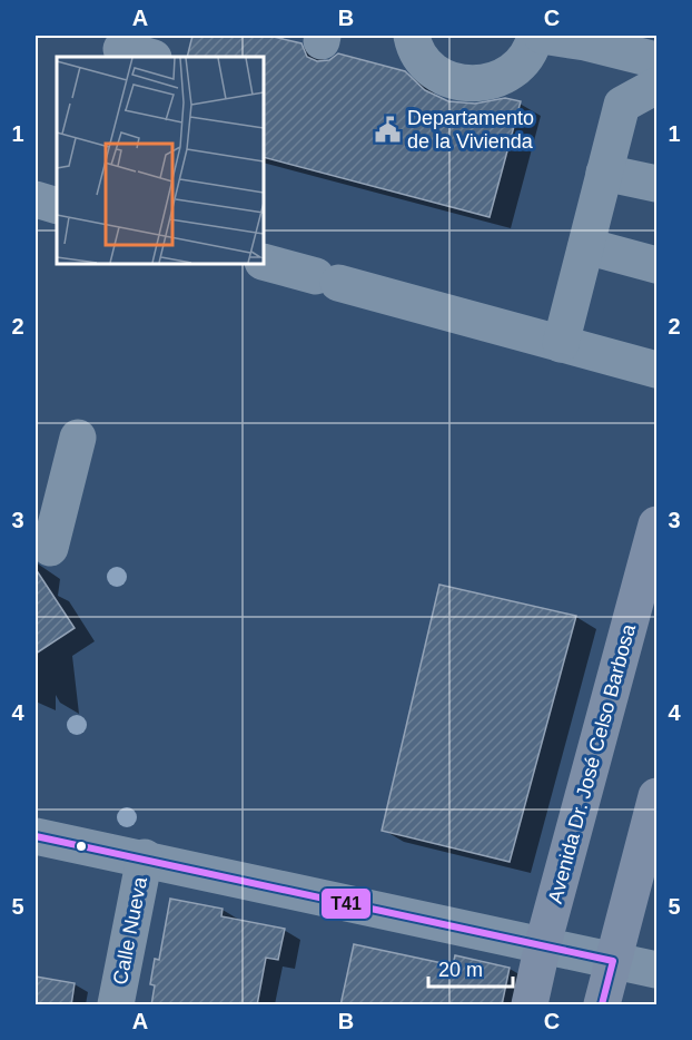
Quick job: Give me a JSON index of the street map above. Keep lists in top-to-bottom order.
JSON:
{
  "streets": {
    "main road": ["Avenida Dr. José Celso Barbosa"],
    "street": ["Calle Nueva"]
  },
  "places": {
    "public building": ["Departamento de la Vivienda"]
  },
  "lines": ["transit line T41"],
  "scale_bar": "20 m",
  "grid": {
    "columns": ["A", "B", "C"],
    "rows": [
      "1",
      "2",
      "3",
      "4",
      "5"
    ]
  }
}
